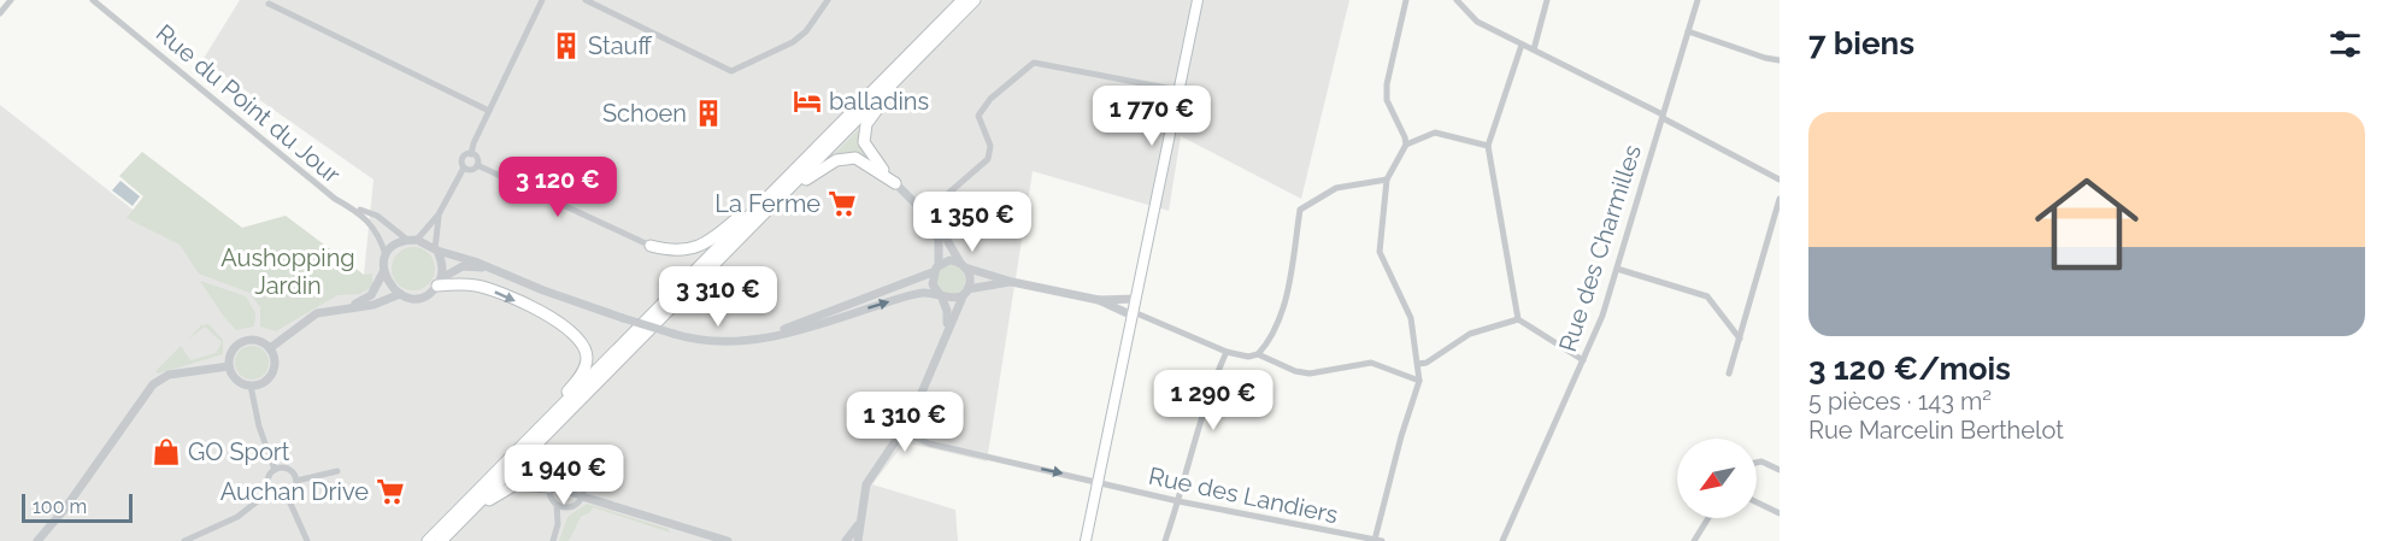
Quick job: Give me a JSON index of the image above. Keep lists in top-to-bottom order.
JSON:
{
  "streets": {
    "street": ["Rue du Point du Jour", "Rue des Charmilles", "Rue des Landiers"]
  },
  "parks": ["Aushopping Jardin"],
  "places": {
    "building": ["Stauff", "Schoen"],
    "hotel": ["balladins"],
    "supermarket": ["La Ferme", "Auchan Drive"],
    "shop": ["GO Sport"]
  },
  "scale_bar": "100 m",
  "north": "bottom left",
  "page": {
    "heading": "7 biens",
    "price": [
      "1 770 €",
      "3 120 €",
      "1 350 €",
      "3 310 €",
      "1 290 €",
      "1 310 €",
      "1 940 €"
    ],
    "list": [
      {
        "name": "3 120 €/mois",
        "note": "5 pièces · 143 m² · Rue Marcelin Berthelot"
      }
    ],
    "scale": "100 m"
  }
}
